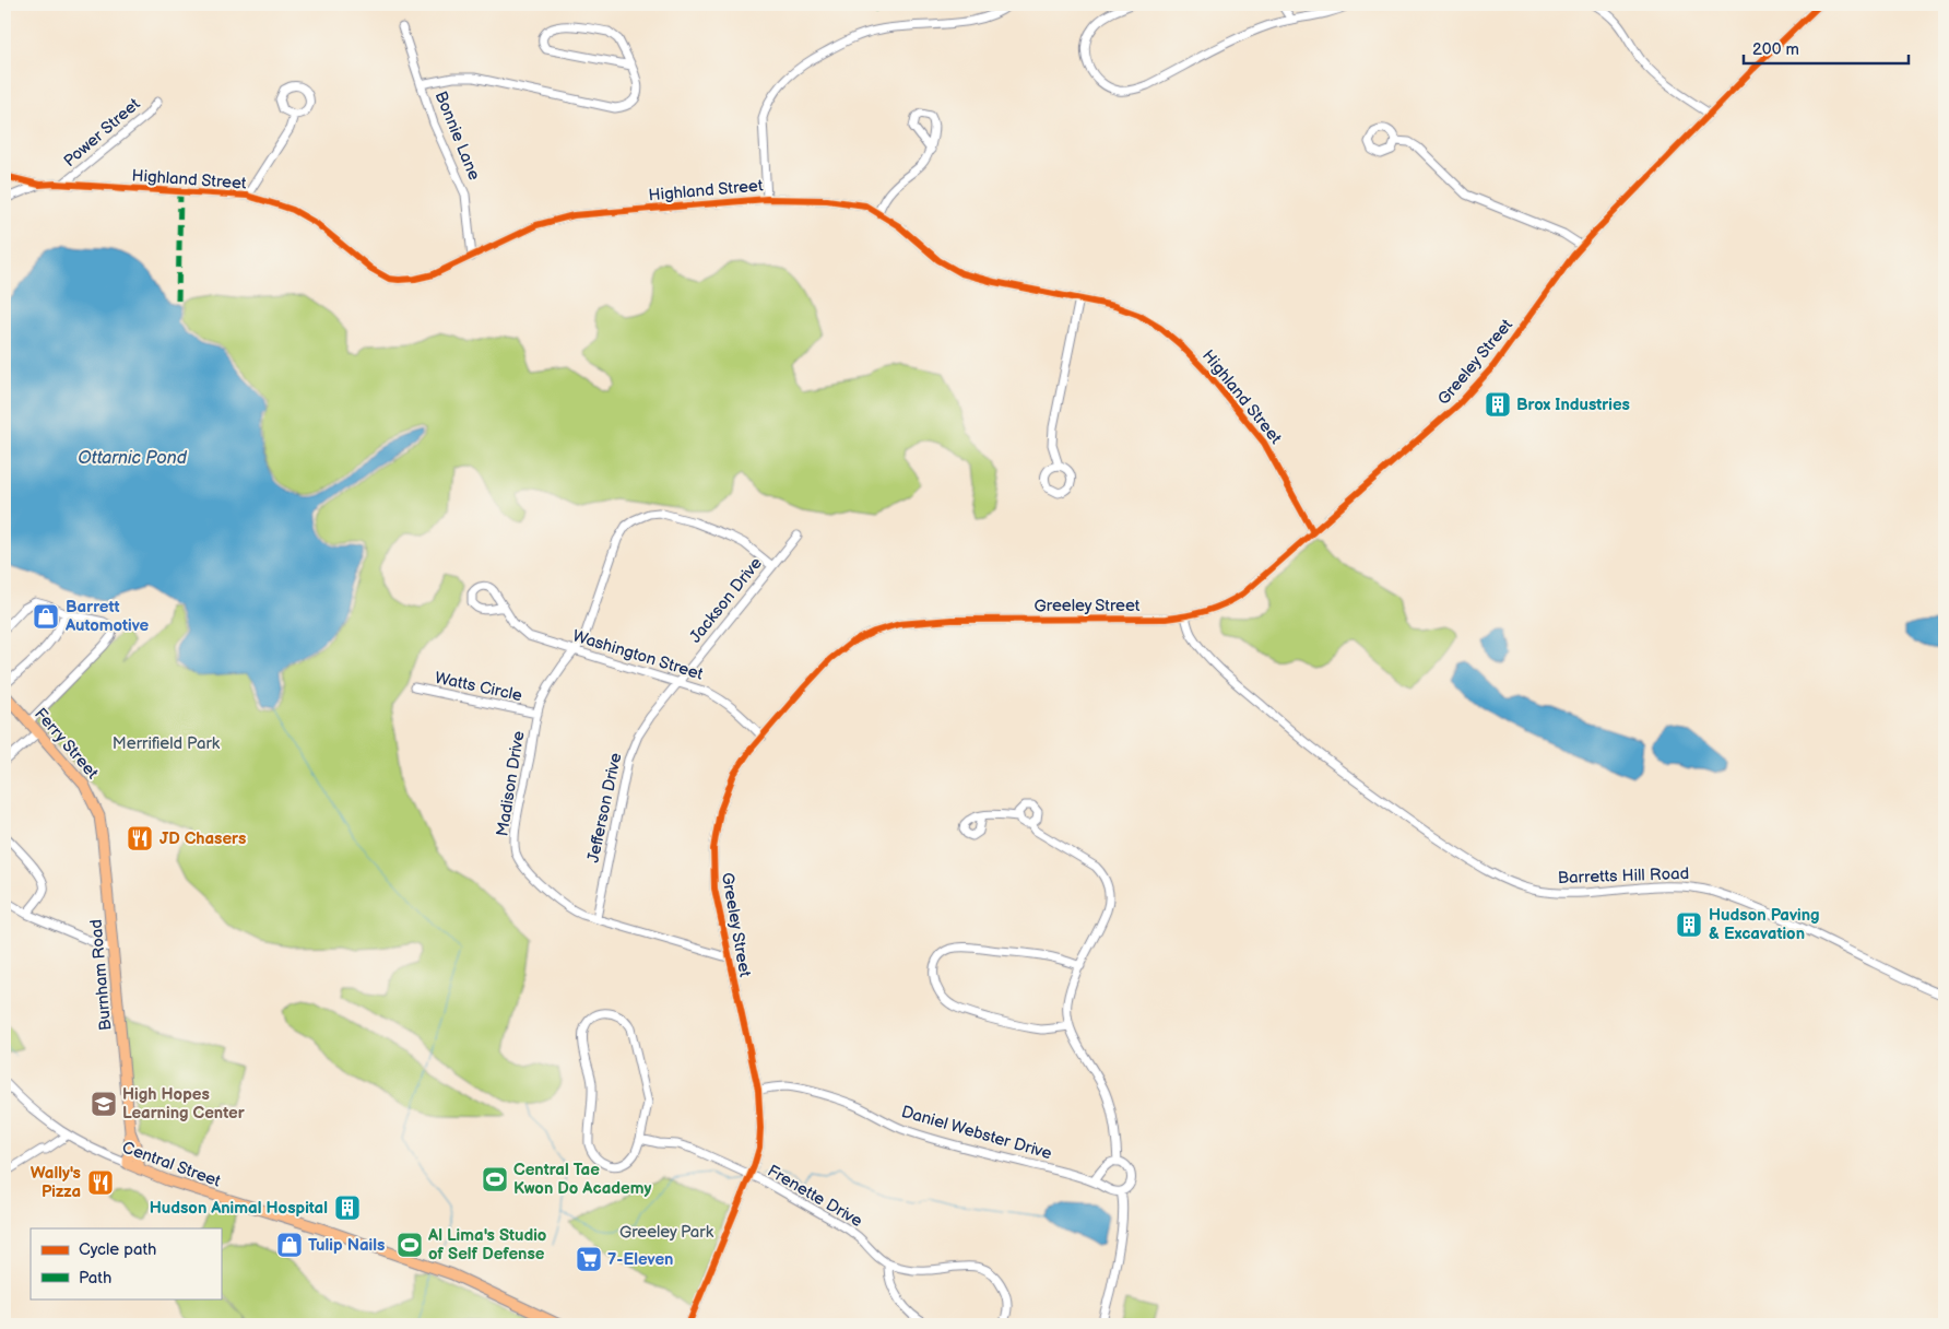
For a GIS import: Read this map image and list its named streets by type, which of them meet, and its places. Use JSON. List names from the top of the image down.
{
  "streets": {
    "main road": ["Ferry Street", "Burnham Road", "Central Street"],
    "street": [
      "Power Street",
      "Bonnie Lane",
      "Highland Street",
      "Greeley Street",
      "Jackson Drive",
      "Washington Street",
      "Watts Circle",
      "Madison Drive",
      "Jefferson Drive",
      "Barretts Hill Road",
      "Daniel Webster Drive",
      "Frenette Drive"
    ]
  },
  "crossings": [
    ["Power Street", "Highland Street"],
    ["Bonnie Lane", "Highland Street"],
    ["Highland Street", "Greeley Street"],
    ["Greeley Street", "Washington Street"],
    ["Greeley Street", "Madison Drive"],
    ["Greeley Street", "Barretts Hill Road"],
    ["Greeley Street", "Daniel Webster Drive"],
    ["Greeley Street", "Frenette Drive"],
    ["Jackson Drive", "Washington Street"],
    ["Jackson Drive", "Madison Drive"],
    ["Jackson Drive", "Jefferson Drive"],
    ["Washington Street", "Madison Drive"],
    ["Washington Street", "Jefferson Drive"],
    ["Watts Circle", "Madison Drive"],
    ["Ferry Street", "Burnham Road"],
    ["Madison Drive", "Jefferson Drive"],
    ["Burnham Road", "Central Street"]
  ],
  "water": ["Ottarnic Pond"],
  "parks": ["Merrifield Park", "Greeley Park"],
  "places": {
    "building": ["Brox Industries", "Hudson Paving & Excavation", "Hudson Animal Hospital"],
    "shop": ["Barrett Automotive", "Tulip Nails"],
    "restaurant": ["JD Chasers", "Wally's Pizza"],
    "school or university": ["High Hopes Learning Center"],
    "sports": ["Central Tae Kwon Do Academy", "Al Lima's Studio of Self Defense"],
    "supermarket": ["7-Eleven"]
  },
  "legend": ["Cycle path", "Path"],
  "scale_bar": "200 m"
}
